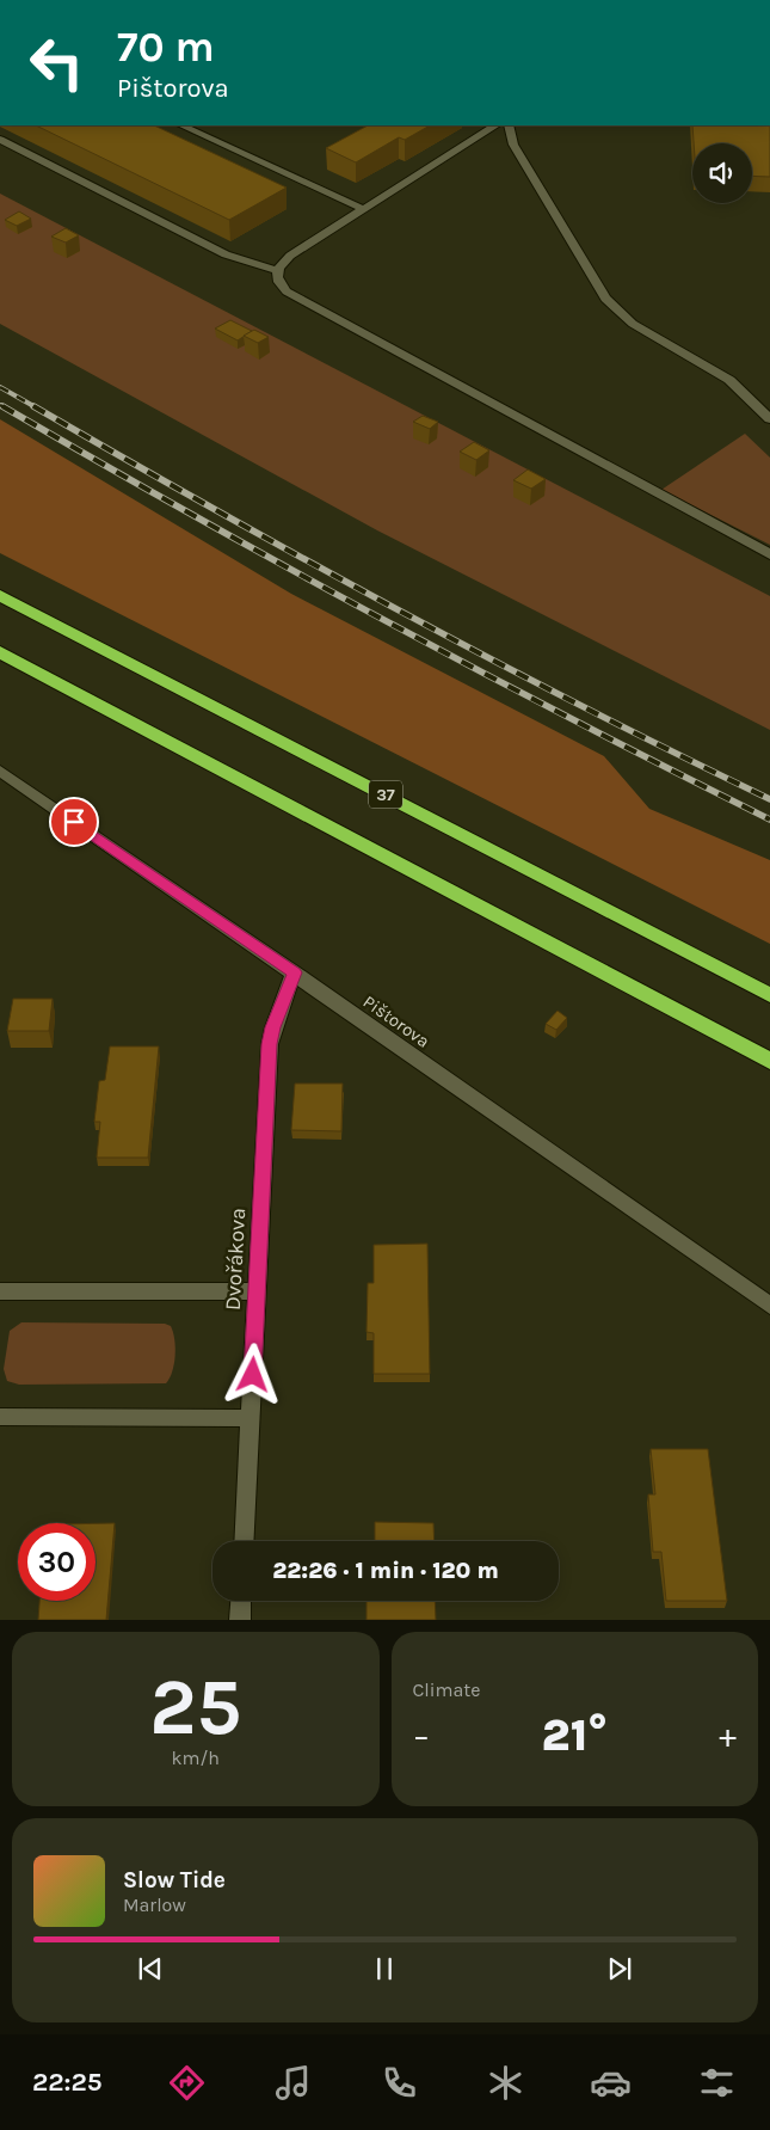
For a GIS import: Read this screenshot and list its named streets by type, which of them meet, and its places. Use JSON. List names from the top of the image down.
{
  "streets": {
    "highway": ["37"],
    "street": ["Pištorova", "Dvořákova"]
  },
  "crossings": [
    ["Pištorova", "Dvořákova"]
  ],
  "page": {
    "turn": ["70 m", "Pištorova"],
    "limit": "30",
    "trip": "22:26 · 1 min · 120 m",
    "tile": [
      ["25", "km/h"],
      "Climate"
    ],
    "heat": ["−", "21°", "+"],
    "song": ["Slow Tide", "Marlow"],
    "tabs": "22:25"
  }
}
